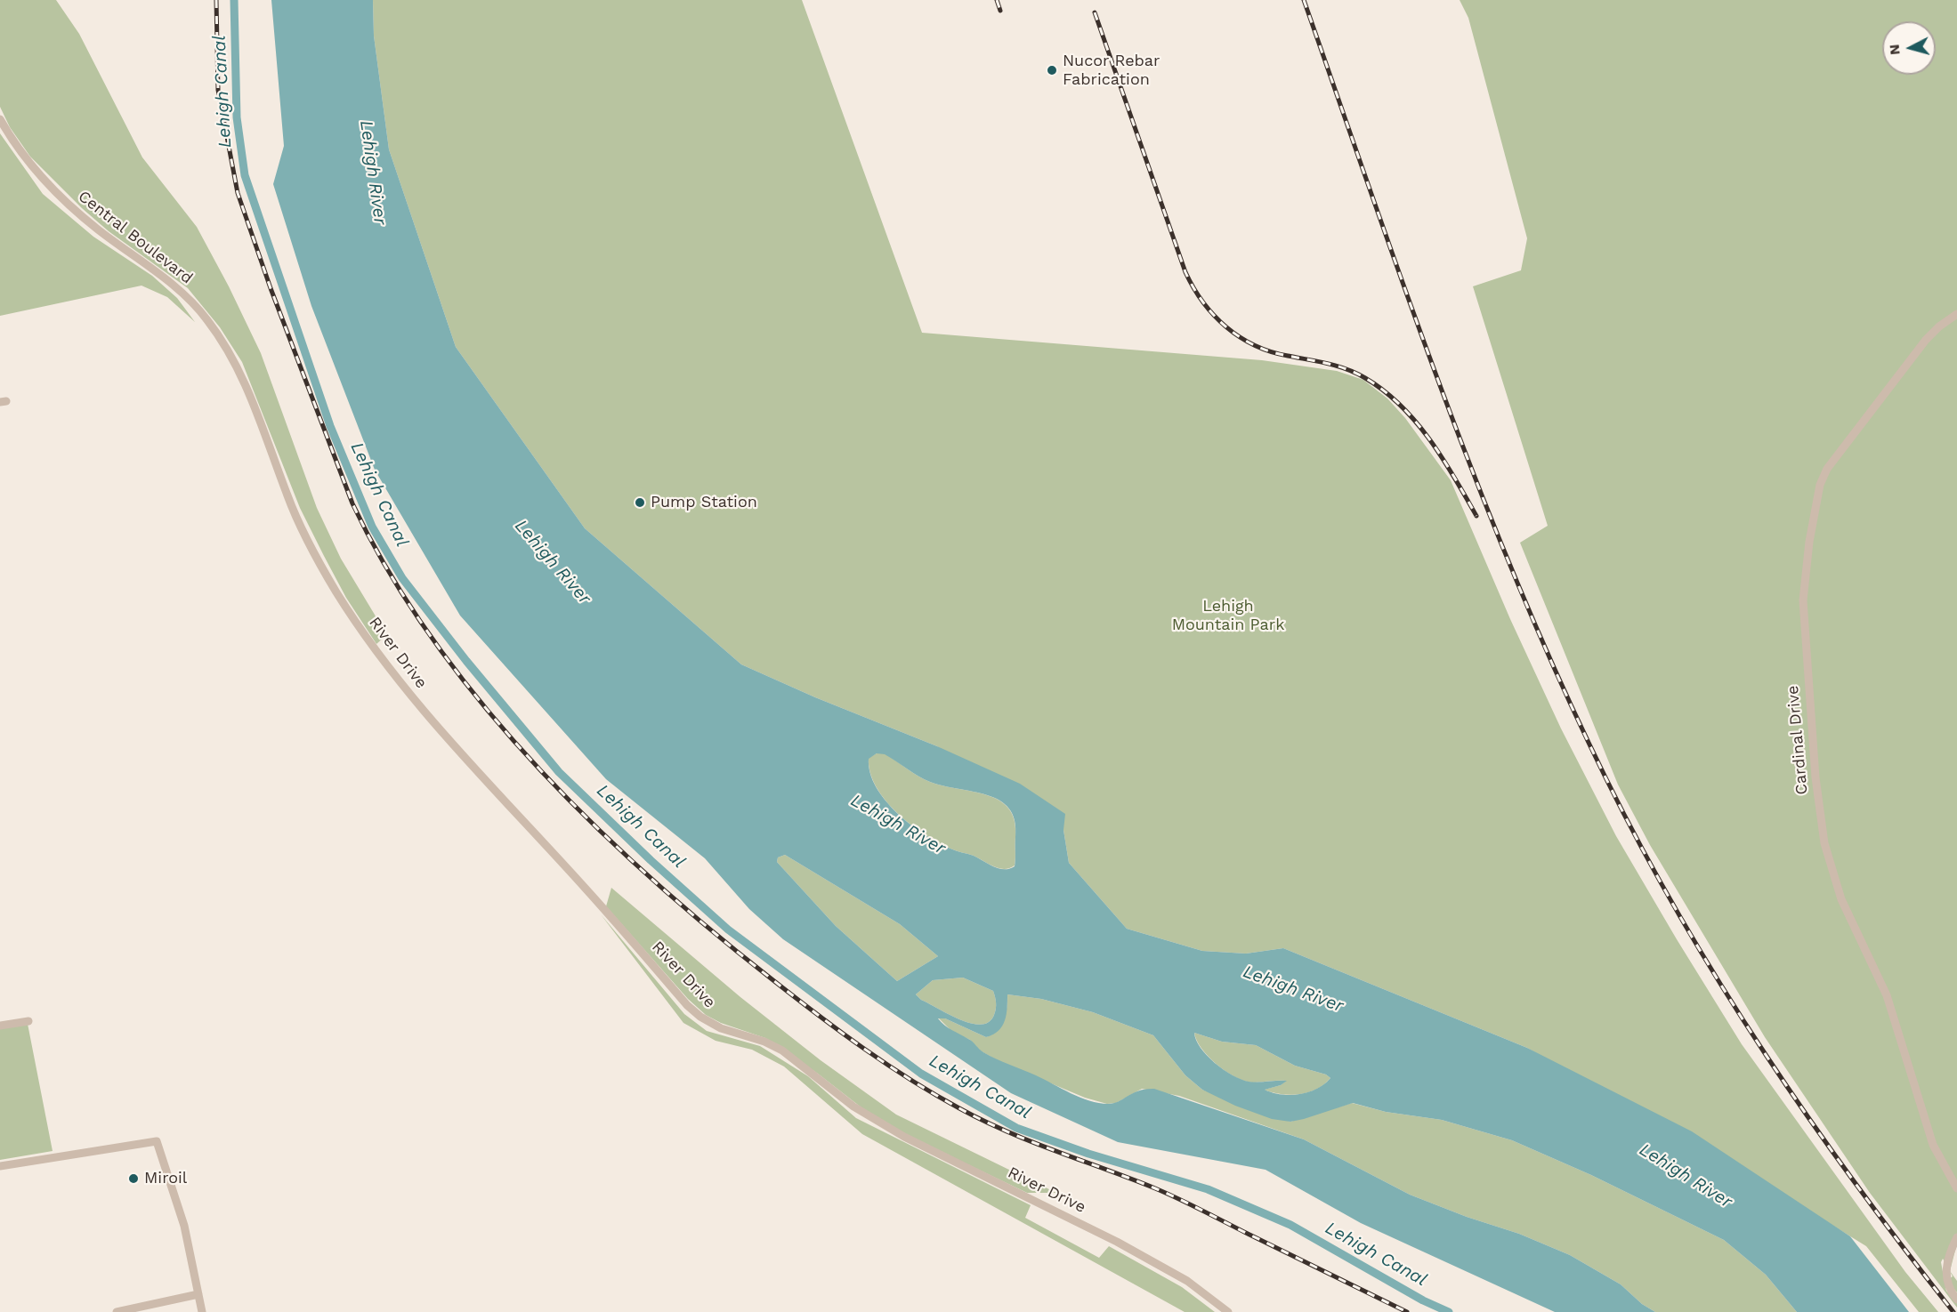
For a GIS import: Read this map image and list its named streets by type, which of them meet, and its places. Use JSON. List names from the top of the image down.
{
  "streets": {
    "street": ["Central Boulevard", "River Drive", "Cardinal Drive"]
  },
  "crossings": [
    ["Central Boulevard", "River Drive"]
  ],
  "water": ["Lehigh Canal", "Lehigh River"],
  "parks": ["Lehigh Mountain Park"],
  "places": ["Nucor Rebar Fabrication", "Pump Station", "Miroil"],
  "north": "left"
}
